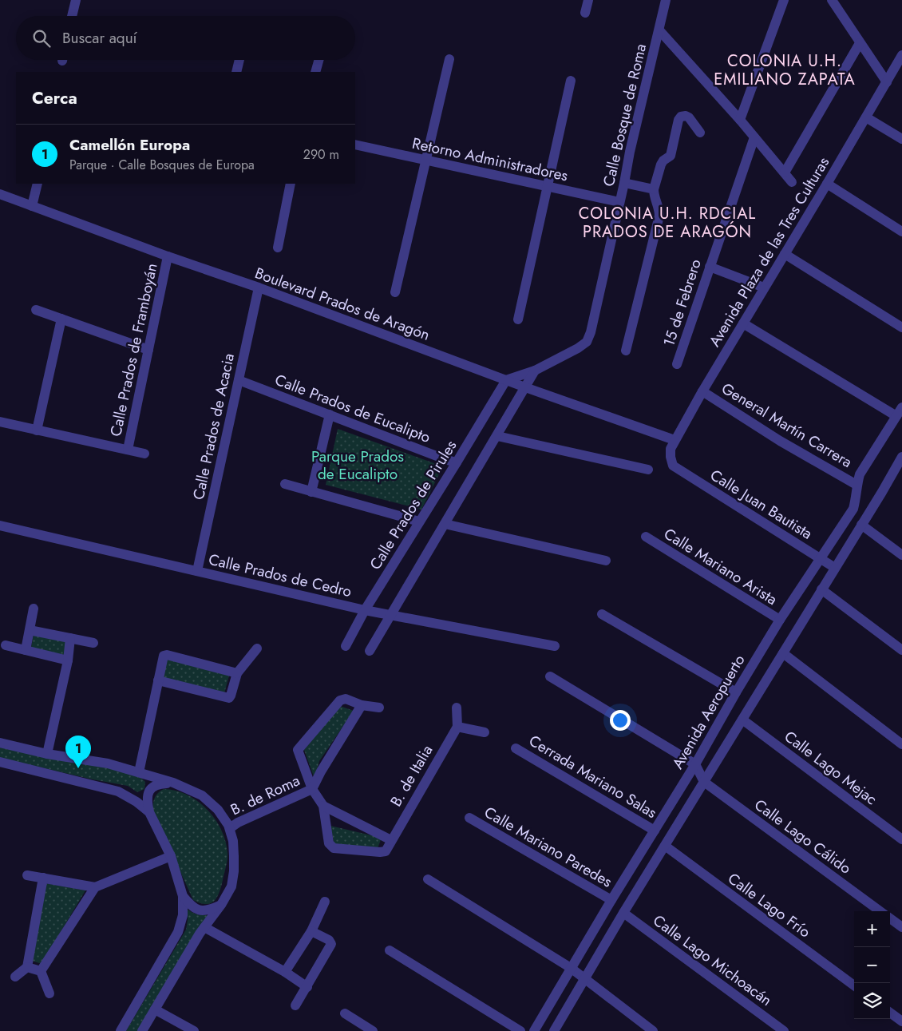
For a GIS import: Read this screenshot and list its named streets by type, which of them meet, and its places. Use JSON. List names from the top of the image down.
{
  "streets": {
    "street": [
      "Calle Bosque de Roma",
      "Retorno Administradores",
      "Avenida Plaza de las Tres Culturas",
      "15 de Febrero",
      "Boulevard Prados de Aragón",
      "Calle Prados de Framboyán",
      "Calle Prados de Eucalipto",
      "General Martín Carrera",
      "Calle Prados de Acacia",
      "Calle Juan Bautista",
      "Calle Prados de Pirules",
      "Calle Mariano Arista",
      "Calle Prados de Cedro",
      "Avenida Aeropuerto",
      "Calle Lago Mejac",
      "B. de Italia",
      "Cerrada Mariano Salas",
      "B. de Roma",
      "Calle Lago Cálido",
      "Calle Mariano Paredes",
      "Calle Lago Frío",
      "Calle Lago Michoacán"
    ]
  },
  "crossings": [
    ["Calle Bosque de Roma", "Retorno Administradores"],
    ["Calle Bosque de Roma", "Boulevard Prados de Aragón"],
    ["Calle Bosque de Roma", "Calle Prados de Pirules"],
    ["Avenida Plaza de las Tres Culturas", "Boulevard Prados de Aragón"],
    ["Avenida Plaza de las Tres Culturas", "General Martín Carrera"],
    ["Avenida Plaza de las Tres Culturas", "Calle Juan Bautista"],
    ["Boulevard Prados de Aragón", "Calle Prados de Framboyán"],
    ["Boulevard Prados de Aragón", "Calle Prados de Acacia"],
    ["Boulevard Prados de Aragón", "Calle Prados de Pirules"],
    ["Calle Prados de Eucalipto", "Calle Prados de Acacia"],
    ["Calle Prados de Eucalipto", "Calle Prados de Pirules"],
    ["General Martín Carrera", "Avenida Aeropuerto"],
    ["Calle Prados de Acacia", "Calle Prados de Cedro"],
    ["Calle Juan Bautista", "Avenida Aeropuerto"],
    ["Calle Prados de Pirules", "Calle Prados de Cedro"],
    ["Calle Mariano Arista", "Avenida Aeropuerto"],
    ["Avenida Aeropuerto", "Cerrada Mariano Salas"],
    ["Avenida Aeropuerto", "Calle Mariano Paredes"],
    ["B. de Italia", "B. de Roma"]
  ],
  "districts": ["COLONIA U.H. EMILIANO ZAPATA", "COLONIA U.H. RDCIAL PRADOS DE ARAGÓN"],
  "parks": ["Parque Prados de Eucalipto"],
  "page": {
    "search": "Buscar aquí",
    "heading": "Cerca",
    "list": [
      {
        "mark": "1",
        "name": "Camellón Europa",
        "note": "Parque · Calle Bosques de Europa",
        "value": "290 m"
      }
    ],
    "pins": "1",
    "map_buttons": ["+", "−"]
  }
}
